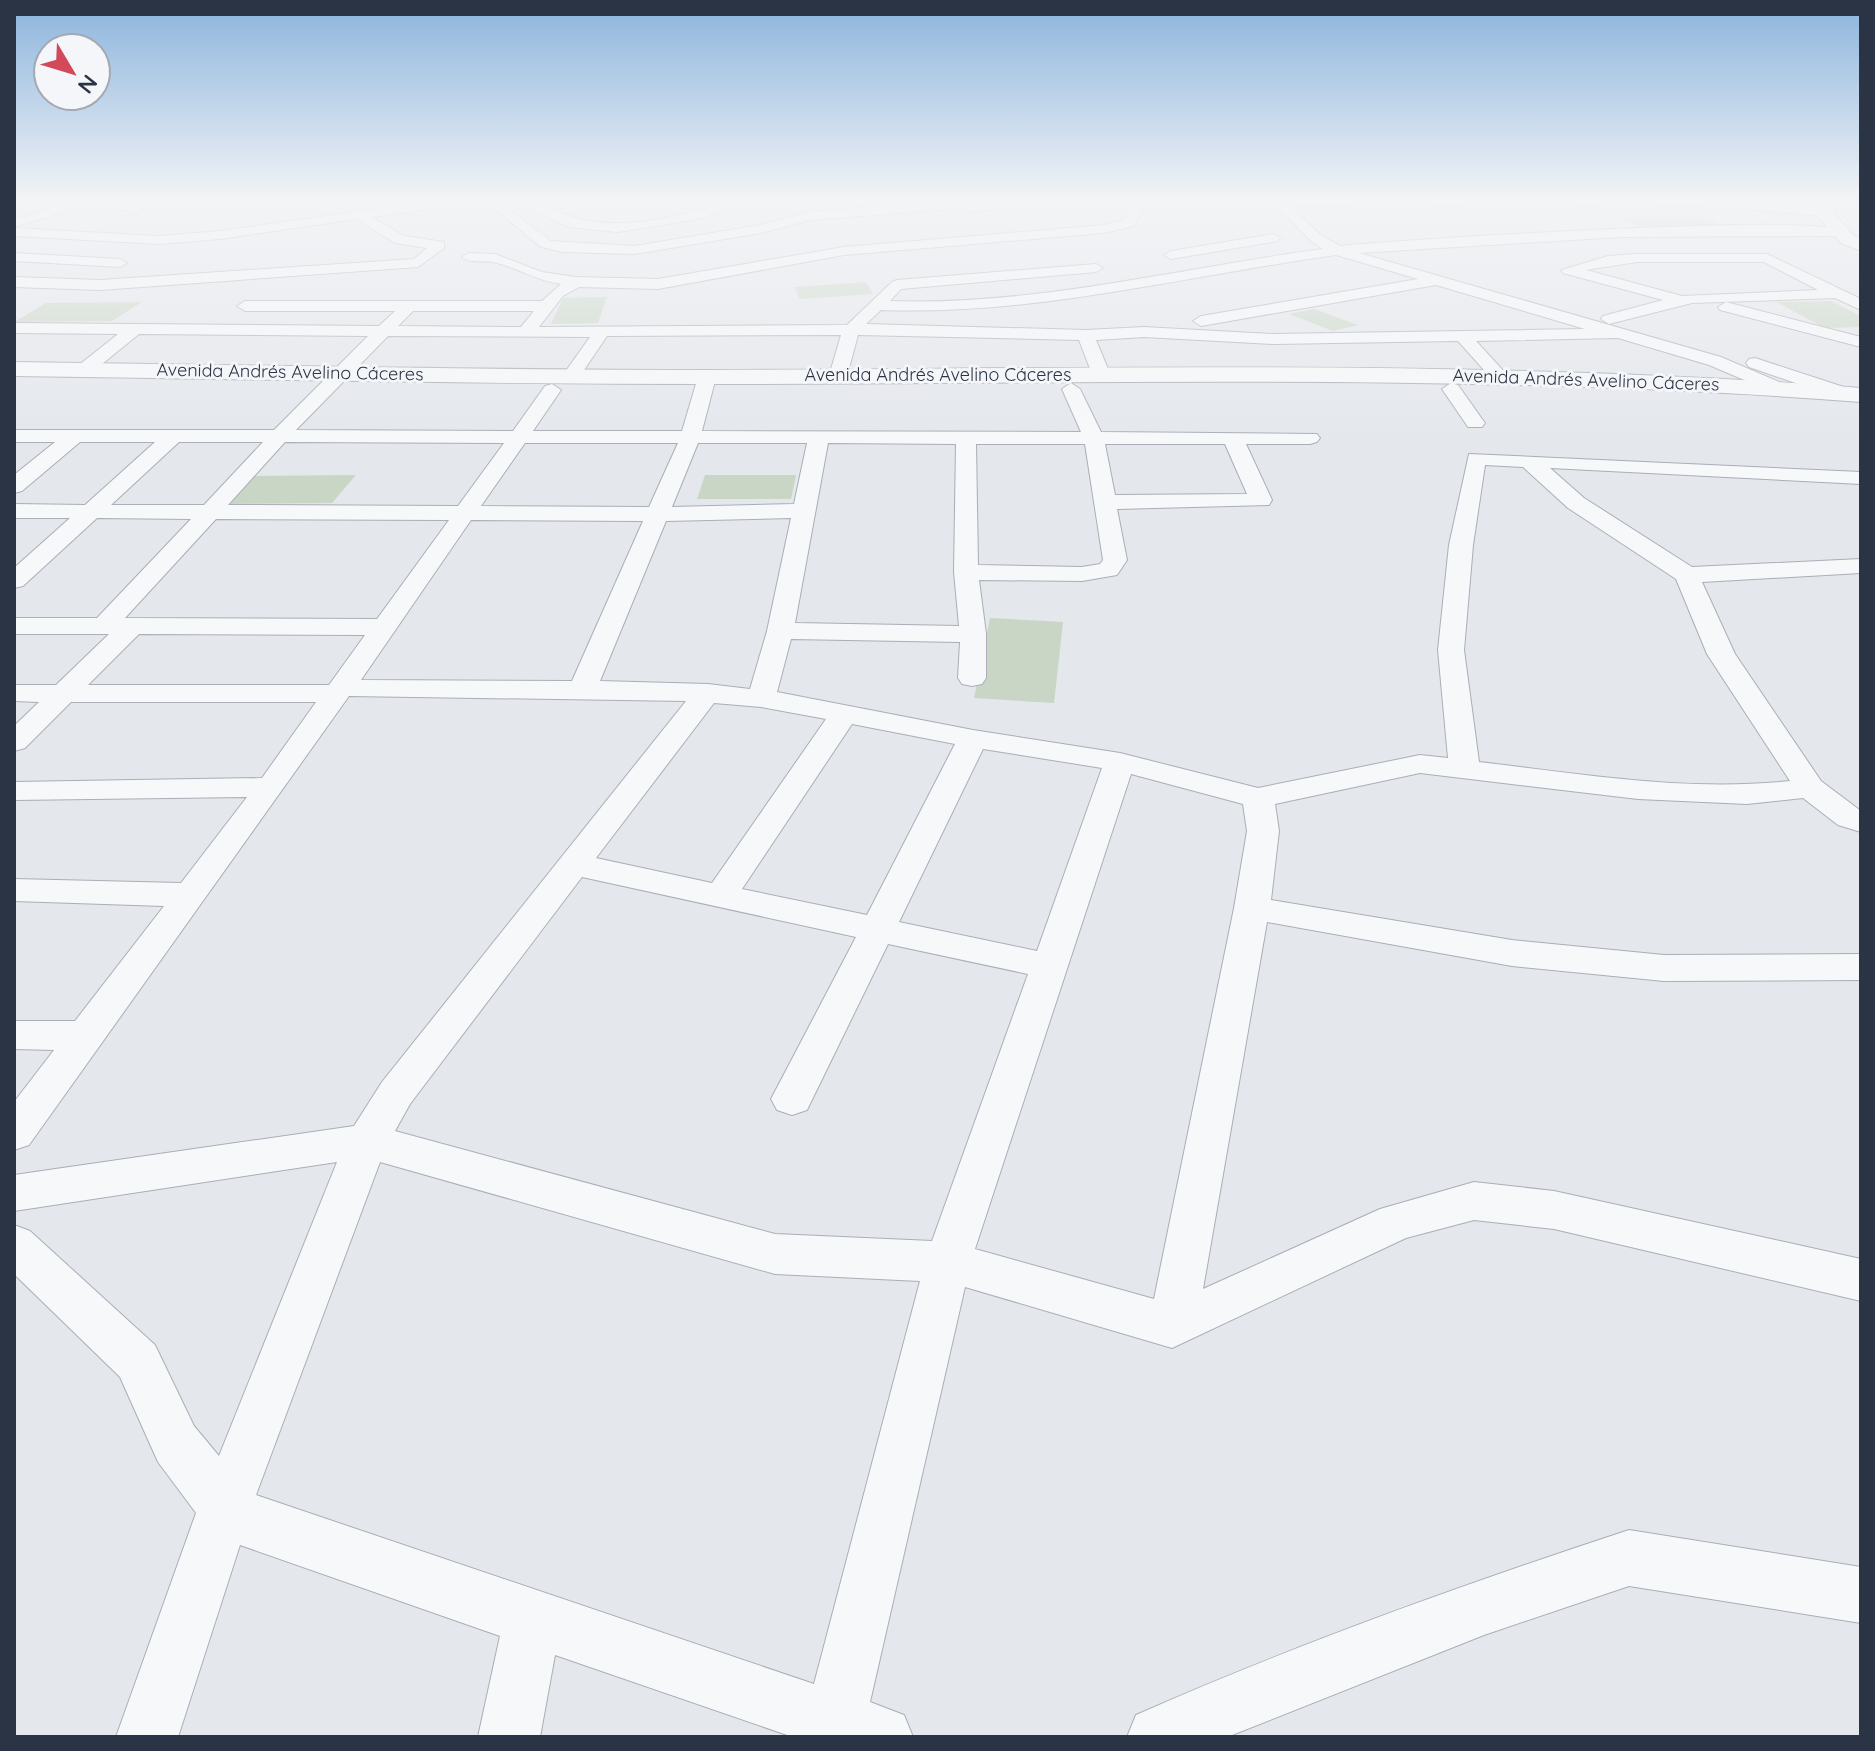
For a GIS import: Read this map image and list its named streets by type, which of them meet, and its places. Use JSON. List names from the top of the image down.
{
  "streets": {
    "street": ["Avenida Andrés Avelino Cáceres"]
  },
  "north": "bottom right"
}
